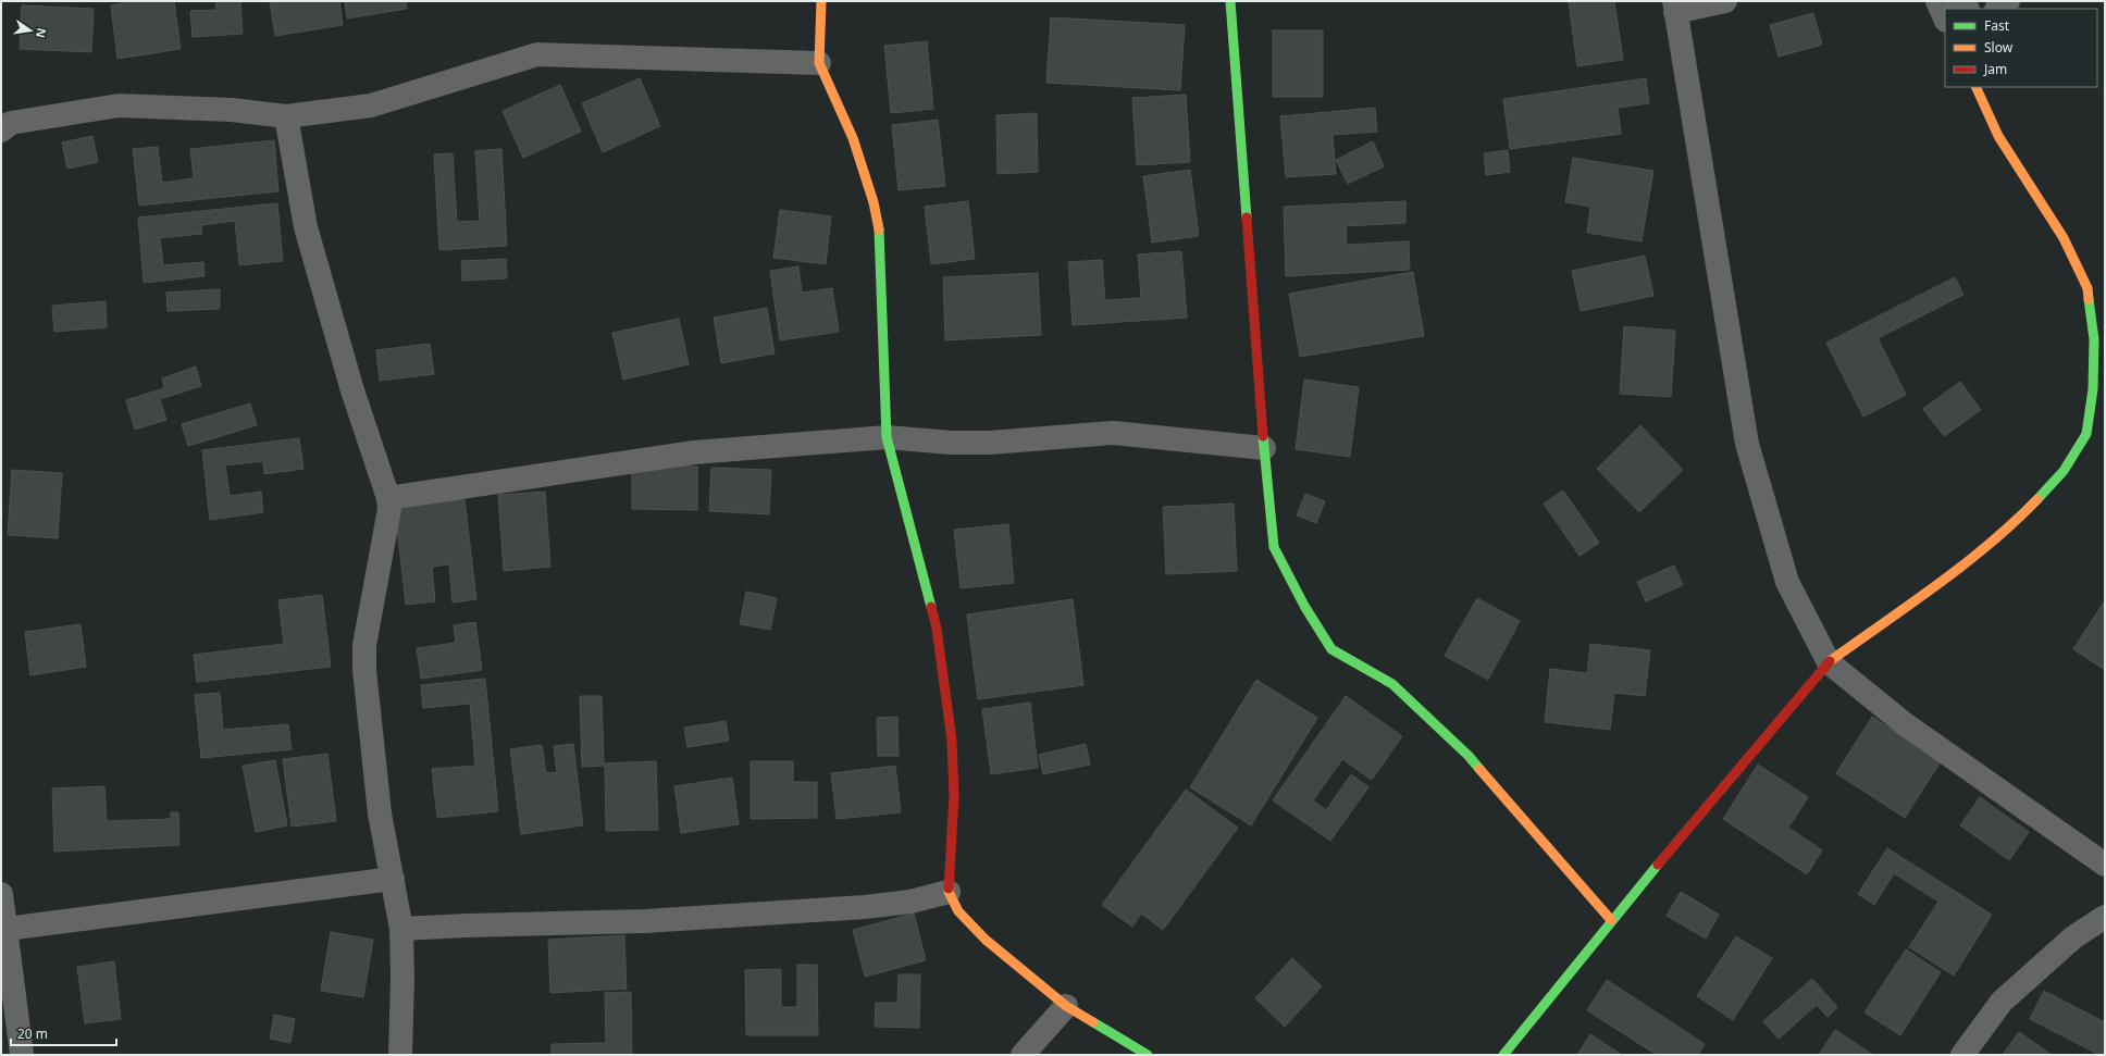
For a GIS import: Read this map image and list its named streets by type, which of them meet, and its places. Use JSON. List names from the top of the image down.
{
  "legend": ["Fast", "Slow", "Jam"],
  "scale_bar": "20 m",
  "north": "right"
}
